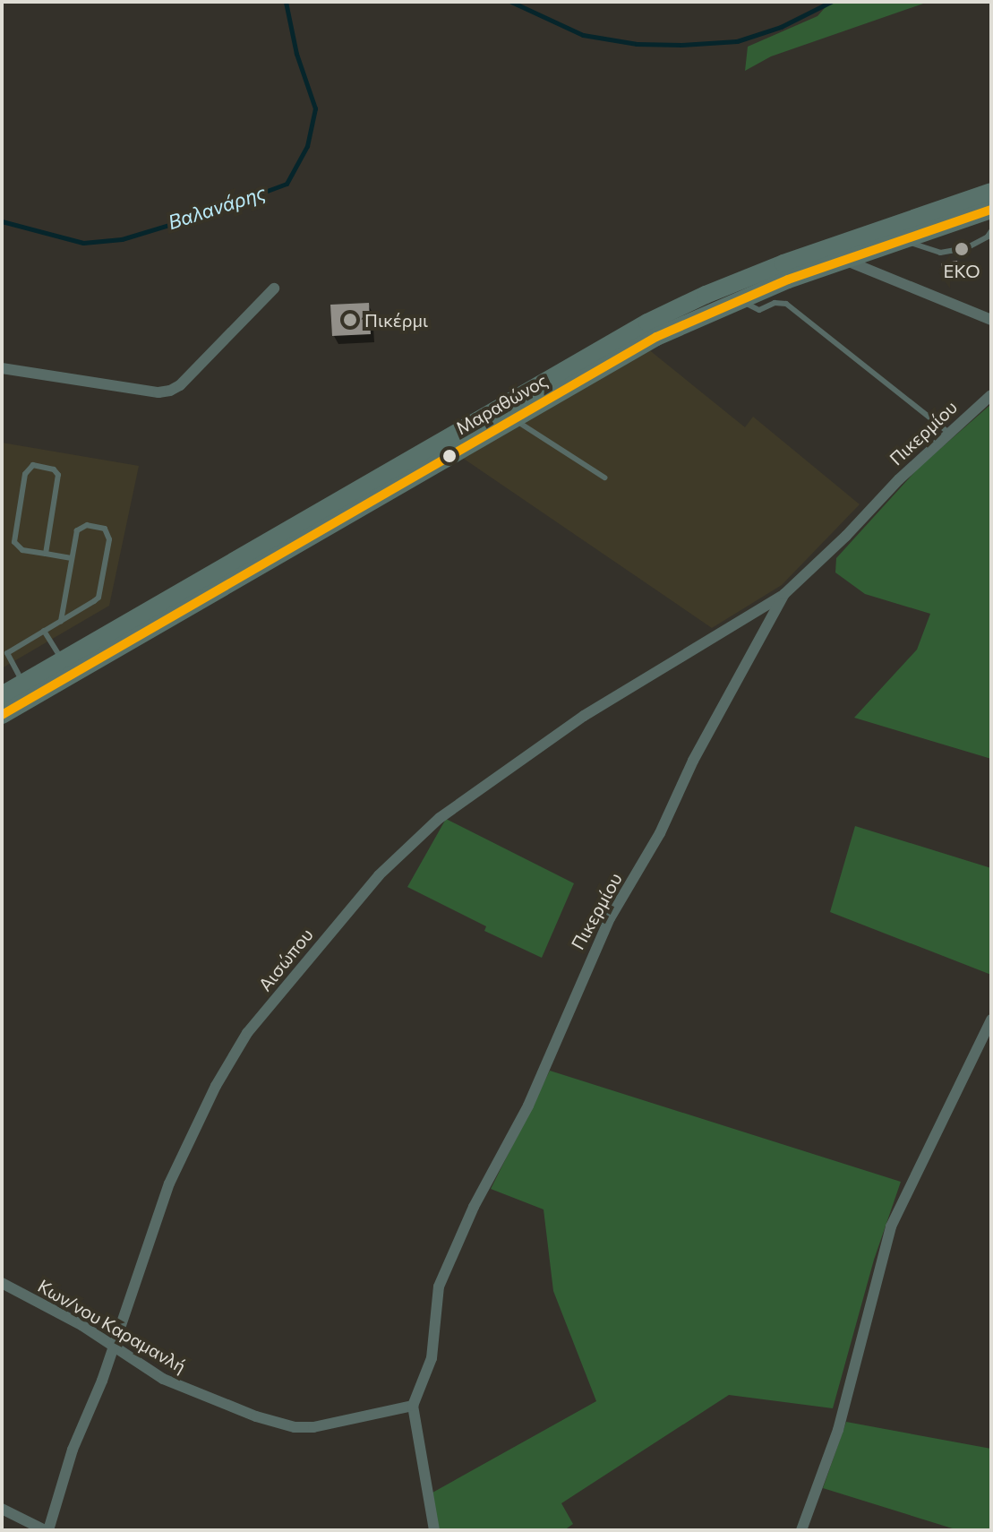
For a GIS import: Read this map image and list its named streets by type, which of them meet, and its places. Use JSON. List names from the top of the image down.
{
  "streets": {
    "main road": ["Μαραθώνος"],
    "street": ["Πικερμίου", "Αισώπου", "Κων/νου Καραμανλή"]
  },
  "crossings": [
    ["Πικερμίου", "Αισώπου"],
    ["Πικερμίου", "Κων/νου Καραμανλή"],
    ["Αισώπου", "Κων/νου Καραμανλή"]
  ],
  "water": ["Βαλανάρης"],
  "places": ["EKO", "Πικέρμι"]
}
